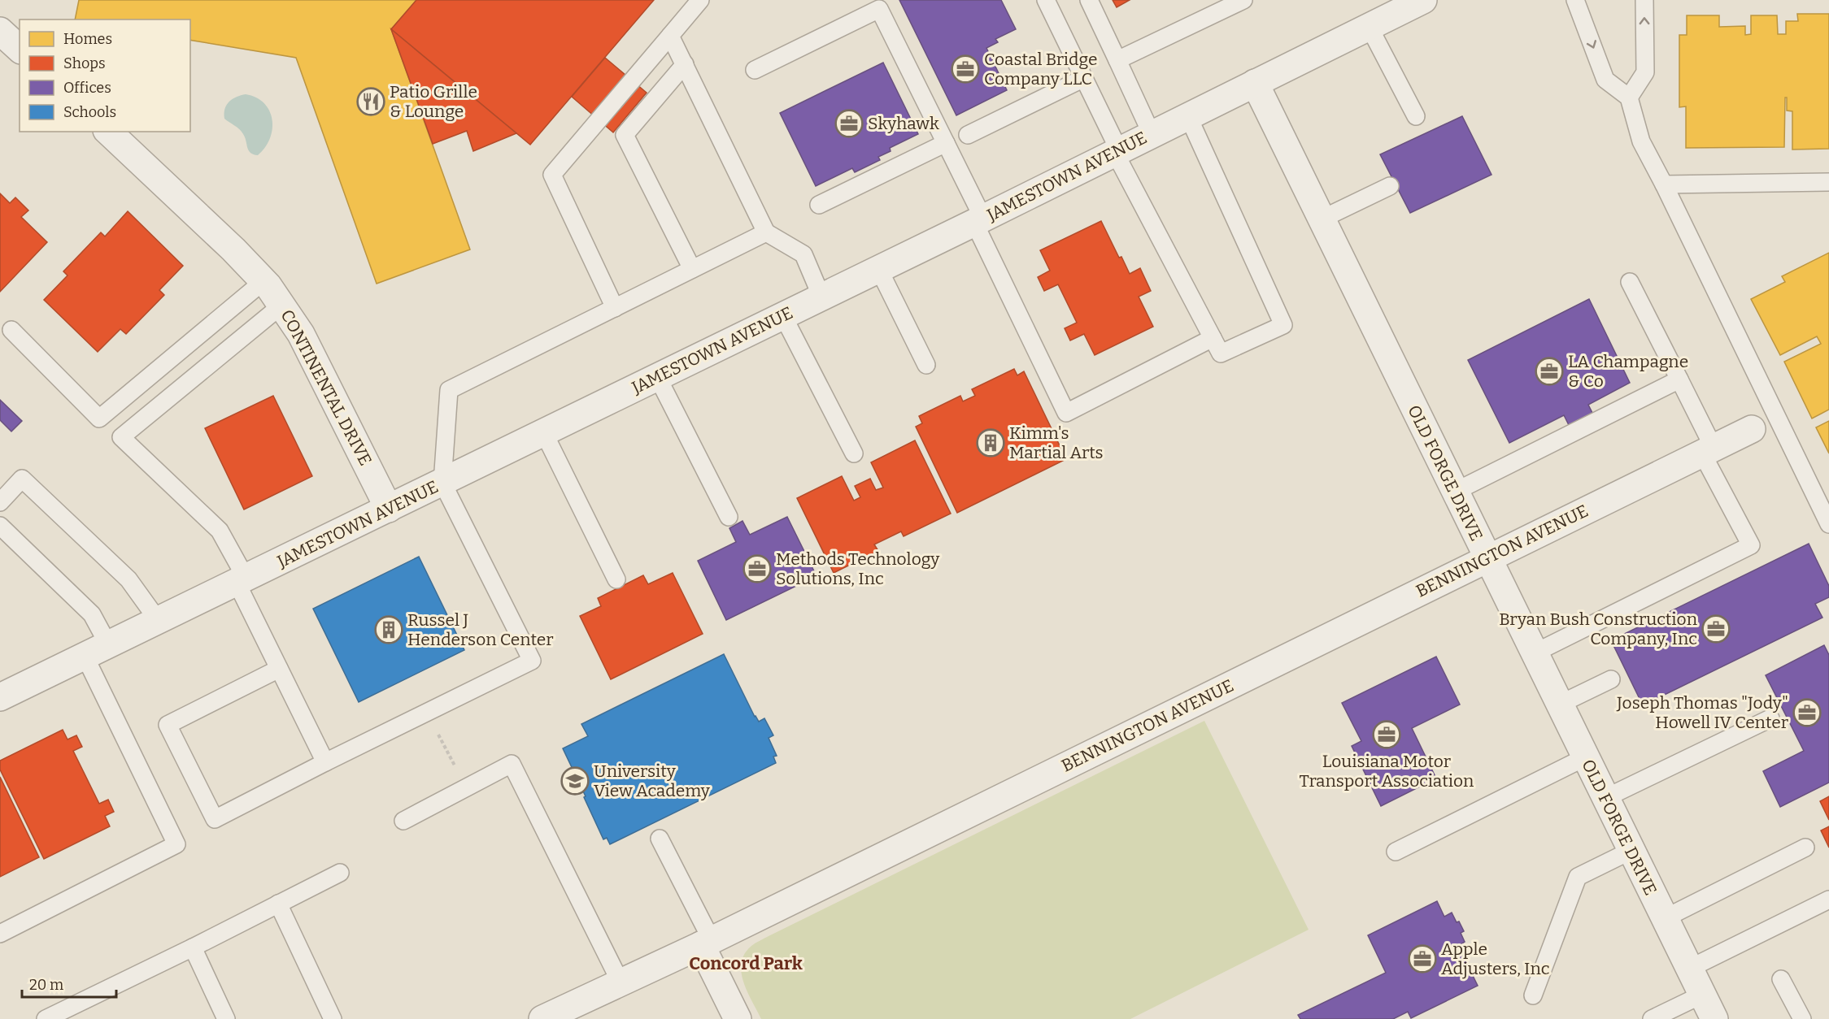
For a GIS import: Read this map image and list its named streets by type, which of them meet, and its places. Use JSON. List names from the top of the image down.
{
  "streets": {
    "street": [
      "JAMESTOWN AVENUE",
      "CONTINENTAL DRIVE",
      "OLD FORGE DRIVE",
      "BENNINGTON AVENUE"
    ]
  },
  "crossings": [
    ["JAMESTOWN AVENUE", "CONTINENTAL DRIVE"],
    ["JAMESTOWN AVENUE", "OLD FORGE DRIVE"],
    ["OLD FORGE DRIVE", "BENNINGTON AVENUE"]
  ],
  "districts": ["Concord Park"],
  "places": {
    "office": [
      "Coastal Bridge Company LLC",
      "Skyhawk",
      "LA Champagne & Co",
      "Methods Technology Solutions, Inc",
      "Bryan Bush Construction Company, Inc",
      "Joseph Thomas \"Jody\" Howell IV Center",
      "Louisiana Motor Transport Association",
      "Apple Adjusters, Inc"
    ],
    "restaurant": ["Patio Grille & Lounge"],
    "building": ["Kimm's Martial Arts", "Russel J Henderson Center"],
    "school or university": ["University View Academy"]
  },
  "legend": [
    "Homes",
    "Shops",
    "Offices",
    "Schools"
  ],
  "scale_bar": "20 m"
}
